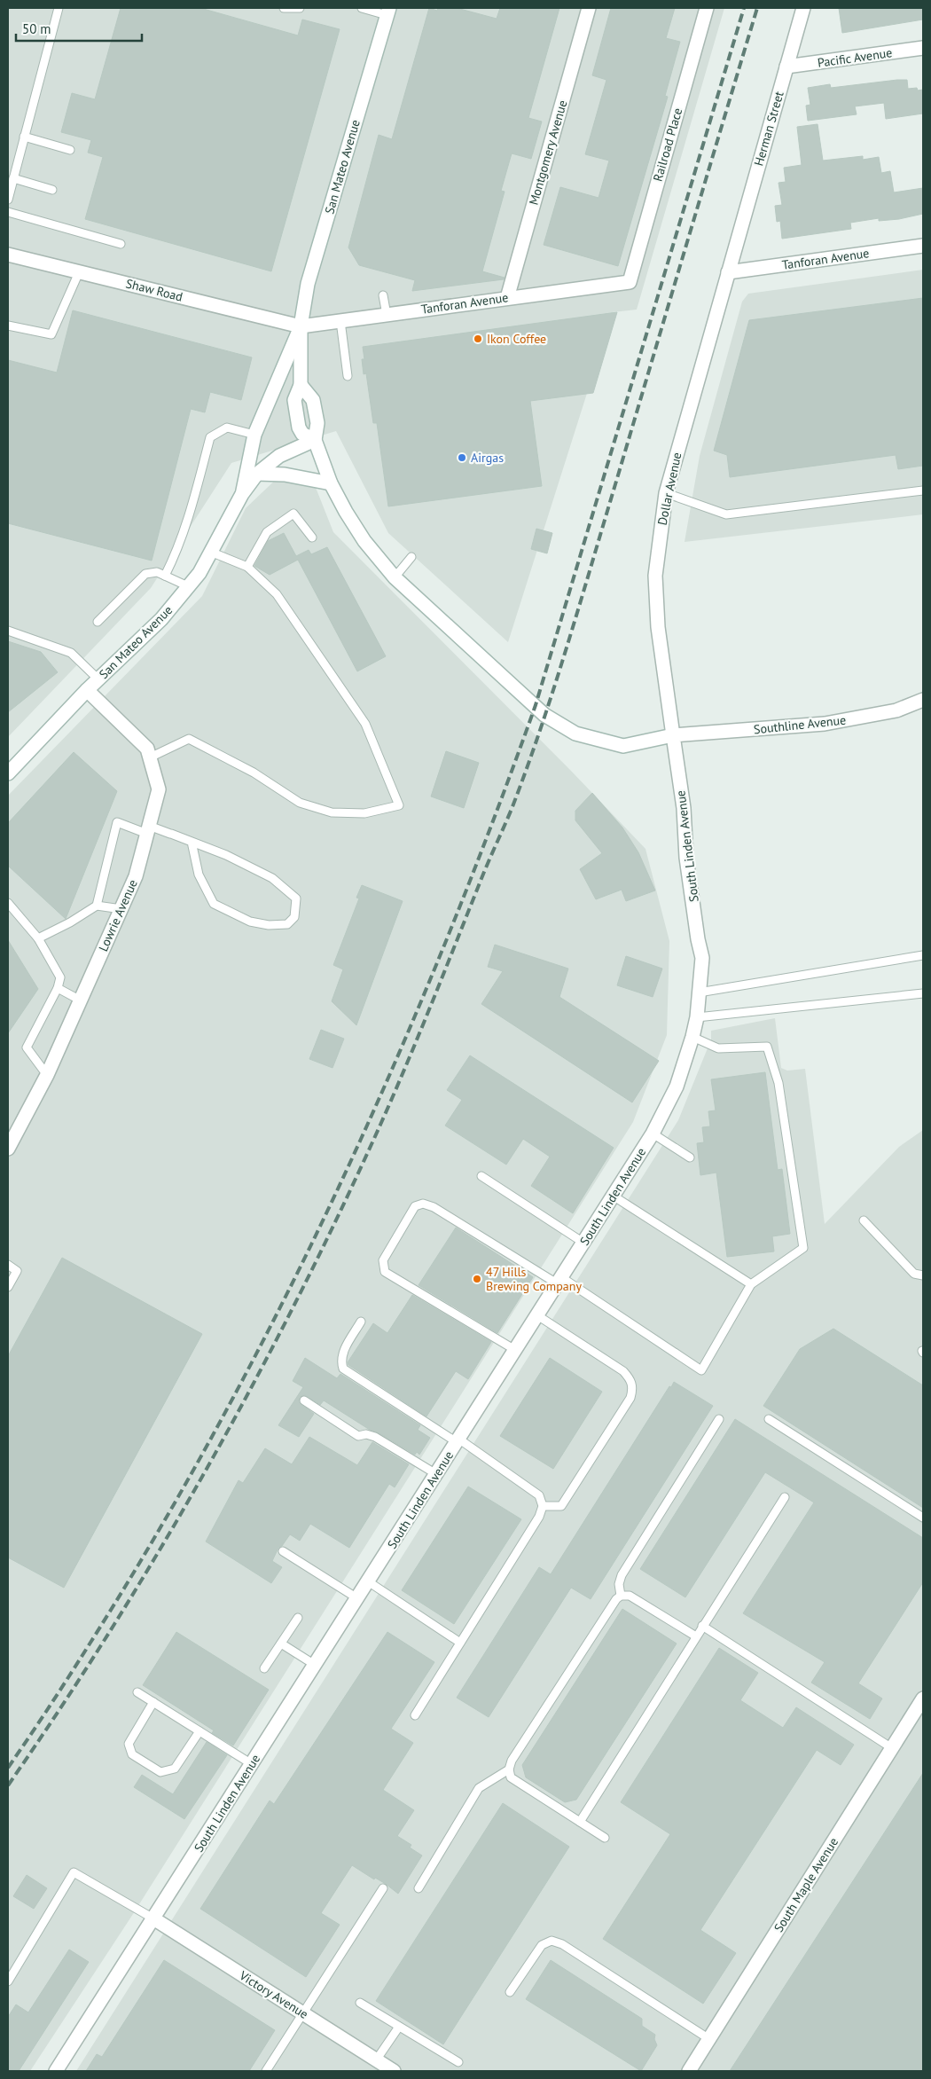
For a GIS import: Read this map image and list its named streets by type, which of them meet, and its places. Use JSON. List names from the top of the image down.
{
  "streets": {
    "street": [
      "Pacific Avenue",
      "Herman Street",
      "Railroad Place",
      "Montgomery Avenue",
      "San Mateo Avenue",
      "Tanforan Avenue",
      "Shaw Road",
      "Dollar Avenue",
      "Southline Avenue",
      "South Linden Avenue",
      "Lowrie Avenue",
      "South Maple Avenue",
      "Victory Avenue"
    ]
  },
  "crossings": [
    ["Pacific Avenue", "Herman Street"],
    ["Herman Street", "Dollar Avenue"],
    ["Railroad Place", "Tanforan Avenue"],
    ["Montgomery Avenue", "Tanforan Avenue"],
    ["San Mateo Avenue", "Tanforan Avenue"],
    ["San Mateo Avenue", "Shaw Road"],
    ["San Mateo Avenue", "Lowrie Avenue"],
    ["Tanforan Avenue", "Shaw Road"],
    ["Tanforan Avenue", "Dollar Avenue"],
    ["Dollar Avenue", "Southline Avenue"],
    ["Dollar Avenue", "South Linden Avenue"],
    ["Southline Avenue", "South Linden Avenue"],
    ["South Linden Avenue", "Victory Avenue"]
  ],
  "places": ["Ikon Coffee", "Airgas", "47 Hills Brewing Company"],
  "scale_bar": "50 m"
}
